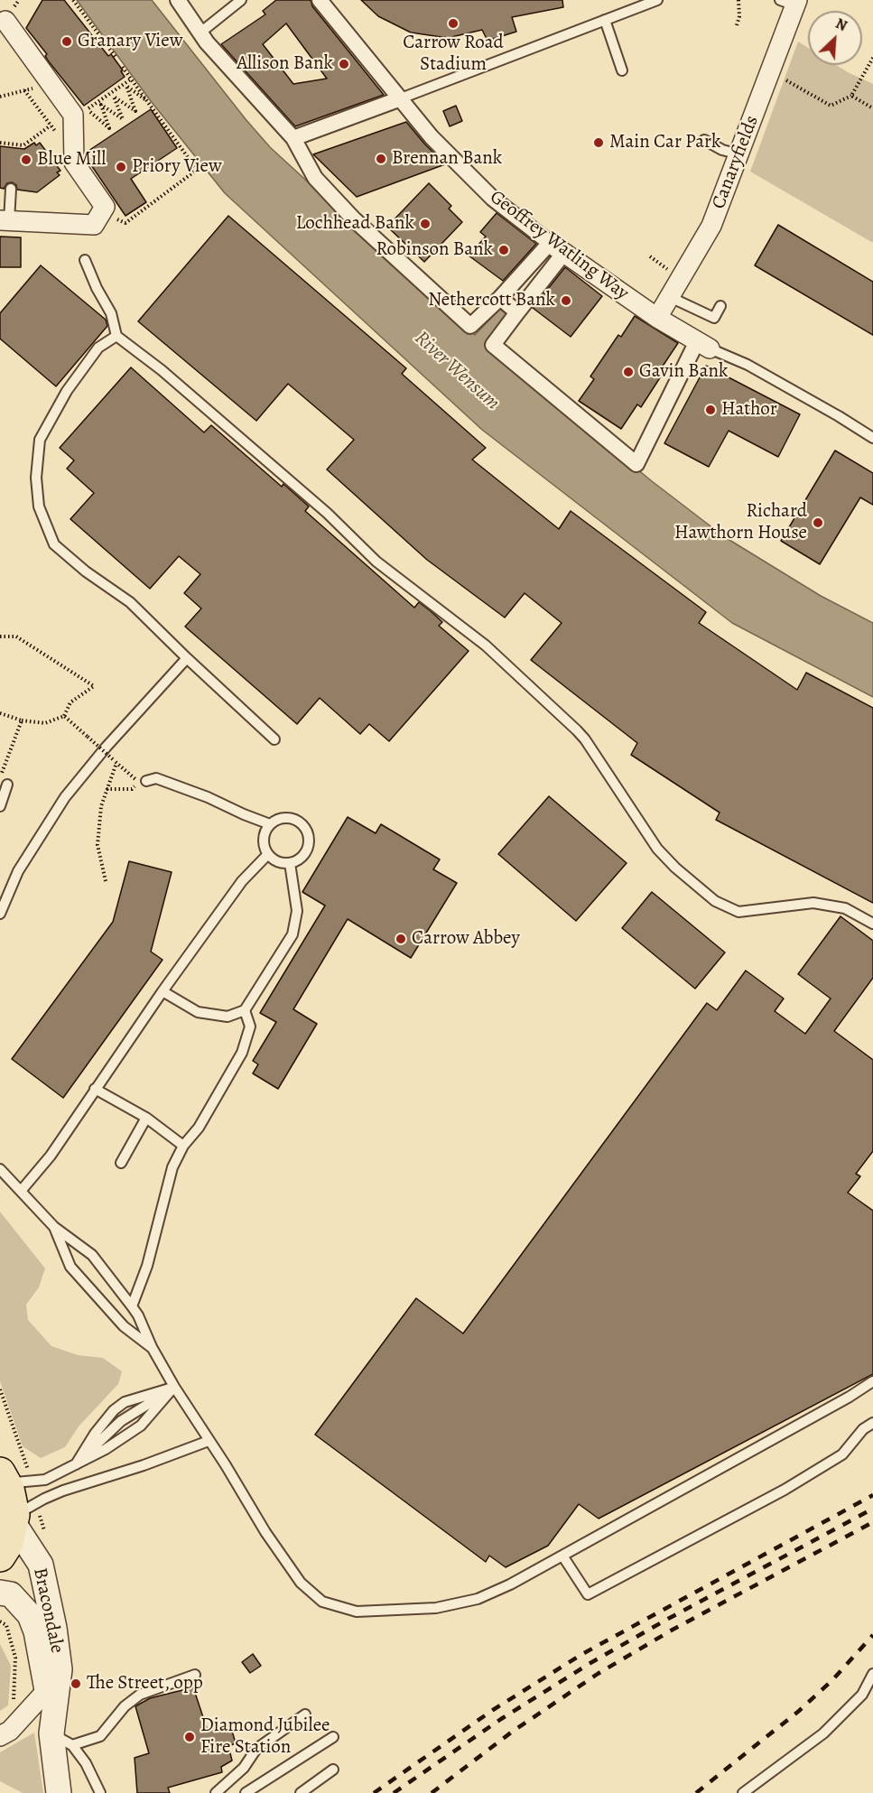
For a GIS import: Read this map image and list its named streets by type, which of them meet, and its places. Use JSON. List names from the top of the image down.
{
  "streets": {
    "street": ["Canaryfields", "Geoffrey Watling Way", "Bracondale"]
  },
  "crossings": [
    ["Canaryfields", "Geoffrey Watling Way"]
  ],
  "water": ["River Wensum"],
  "places": [
    "Carrow Road Stadium",
    "Granary View",
    "Allison Bank",
    "Main Car Park",
    "Brennan Bank",
    "Blue Mill",
    "Priory View",
    "Lochhead Bank",
    "Robinson Bank",
    "Nethercott Bank",
    "Gavin Bank",
    "Hathor",
    "Richard Hawthorn House",
    "Carrow Abbey",
    "The Street, opp",
    "Diamond Jubilee Fire Station"
  ],
  "north": "top right"
}
